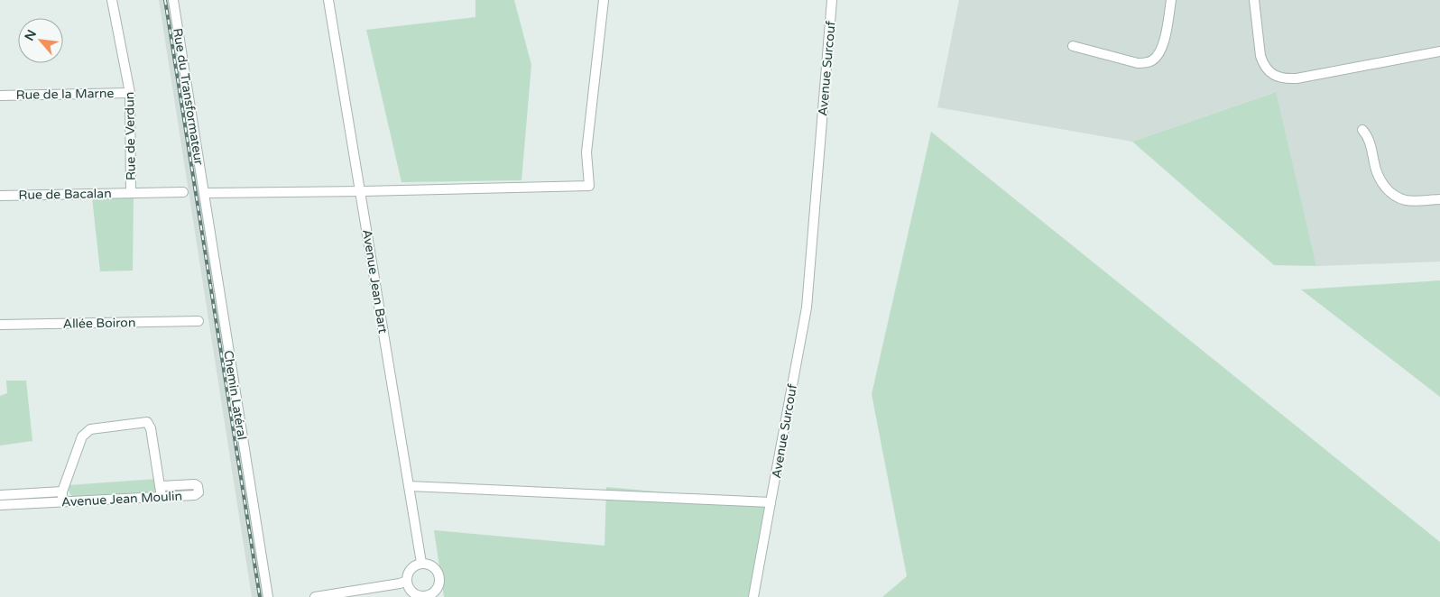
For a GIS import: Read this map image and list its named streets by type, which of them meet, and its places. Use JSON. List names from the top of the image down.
{
  "streets": {
    "street": [
      "Avenue Surcouf",
      "Rue de la Marne",
      "Rue du Transformateur",
      "Rue de Verdun",
      "Rue de Bacalan",
      "Avenue Jean Bart",
      "Allée Boiron",
      "Chemin Latéral",
      "Avenue Jean Moulin"
    ]
  },
  "crossings": [
    ["Rue de la Marne", "Rue de Verdun"],
    ["Rue du Transformateur", "Chemin Latéral"],
    ["Rue de Verdun", "Rue de Bacalan"]
  ],
  "north": "top left"
}
